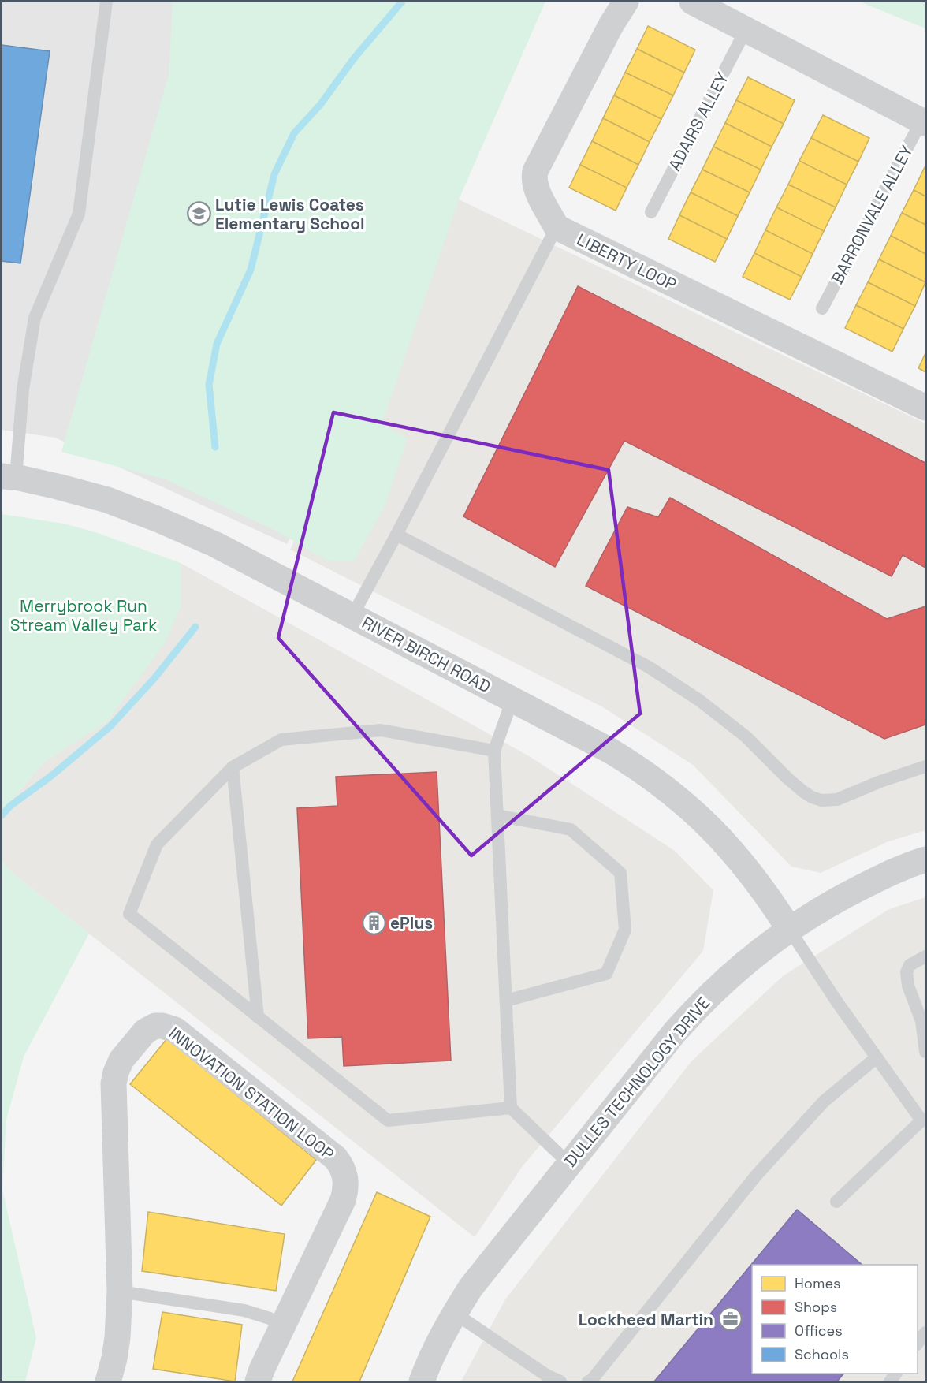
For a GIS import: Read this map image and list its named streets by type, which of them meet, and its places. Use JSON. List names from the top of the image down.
{
  "streets": {
    "street": [
      "LIBERTY LOOP",
      "RIVER BIRCH ROAD",
      "DULLES TECHNOLOGY DRIVE",
      "INNOVATION STATION LOOP"
    ],
    "lane": ["ADAIRS ALLEY", "BARRONVALE ALLEY"]
  },
  "crossings": [
    ["RIVER BIRCH ROAD", "DULLES TECHNOLOGY DRIVE"]
  ],
  "parks": ["Merrybrook Run Stream Valley Park"],
  "places": {
    "school or university": ["Lutie Lewis Coates Elementary School"],
    "building": ["ePlus"],
    "office": ["Lockheed Martin"]
  },
  "legend": [
    "Homes",
    "Shops",
    "Offices",
    "Schools"
  ]
}
